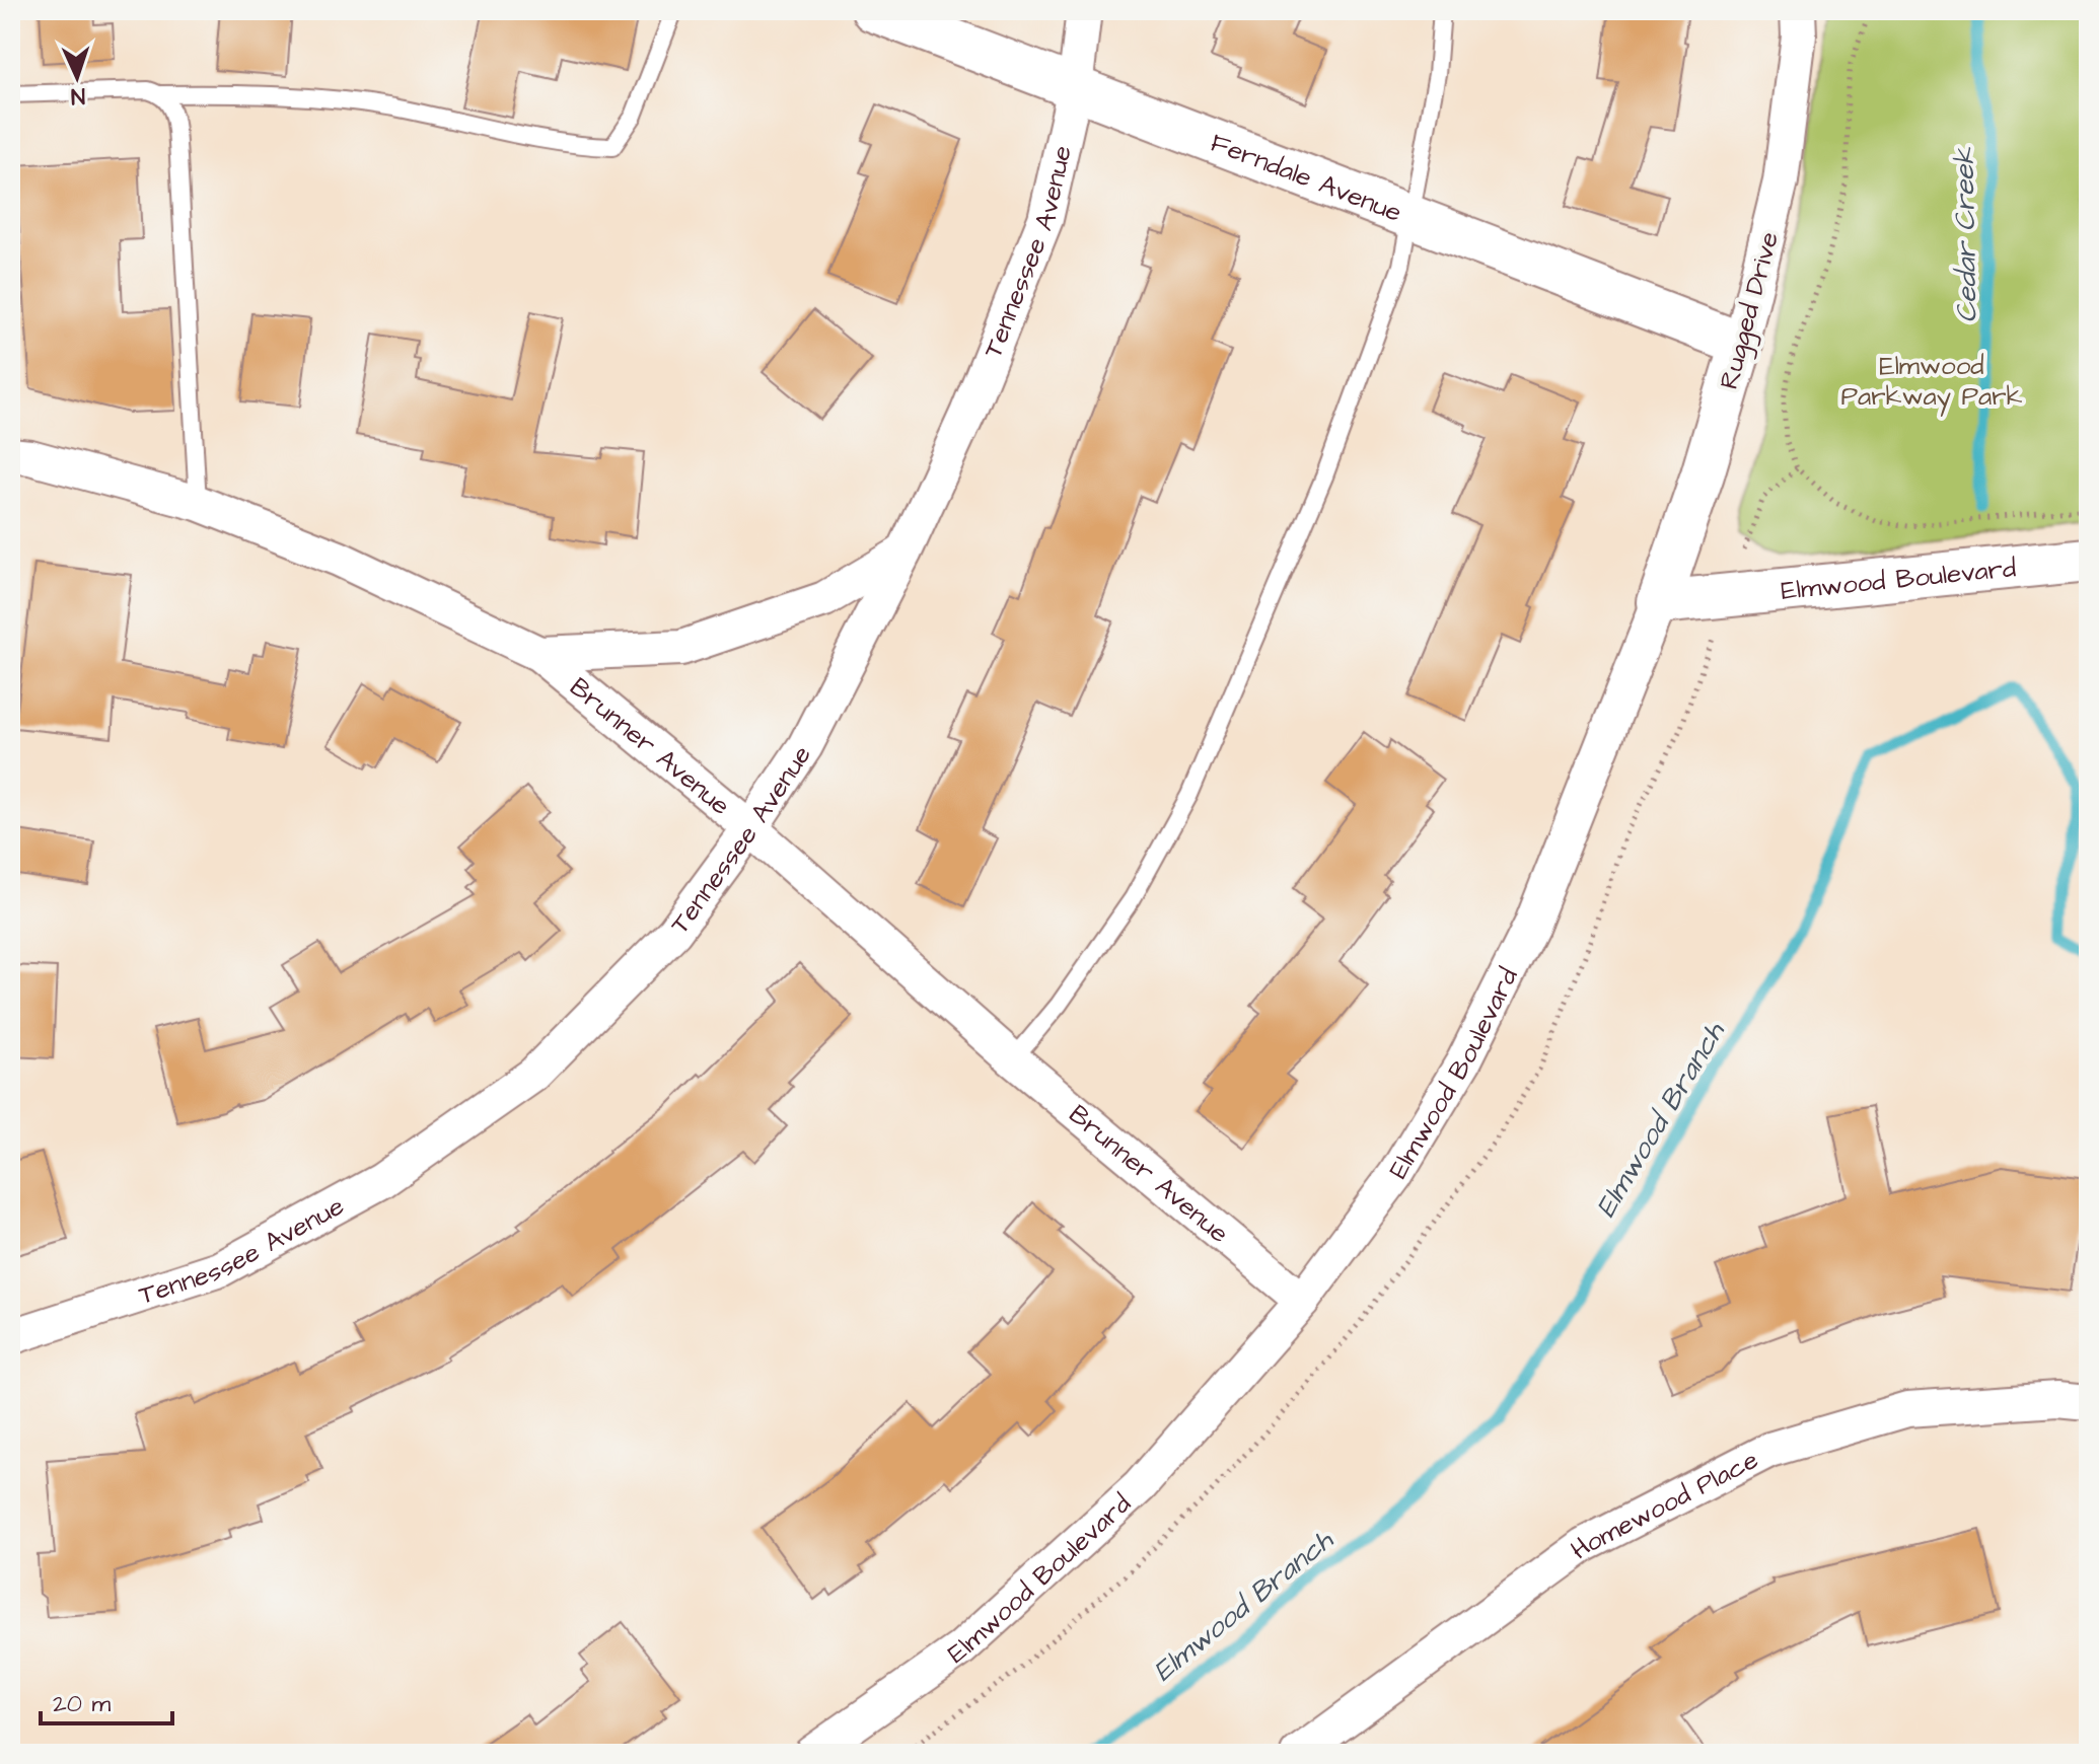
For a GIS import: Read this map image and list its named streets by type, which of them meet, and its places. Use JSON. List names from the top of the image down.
{
  "streets": {
    "street": [
      "Ferndale Avenue",
      "Tennessee Avenue",
      "Rugged Drive",
      "Elmwood Boulevard",
      "Brunner Avenue",
      "Homewood Place"
    ]
  },
  "crossings": [
    ["Ferndale Avenue", "Tennessee Avenue"],
    ["Ferndale Avenue", "Rugged Drive"],
    ["Tennessee Avenue", "Brunner Avenue"],
    ["Rugged Drive", "Elmwood Boulevard"],
    ["Elmwood Boulevard", "Brunner Avenue"]
  ],
  "water": ["Cedar Creek", "Elmwood Branch"],
  "parks": ["Elmwood Parkway Park"],
  "scale_bar": "20 m",
  "north": "bottom"
}
